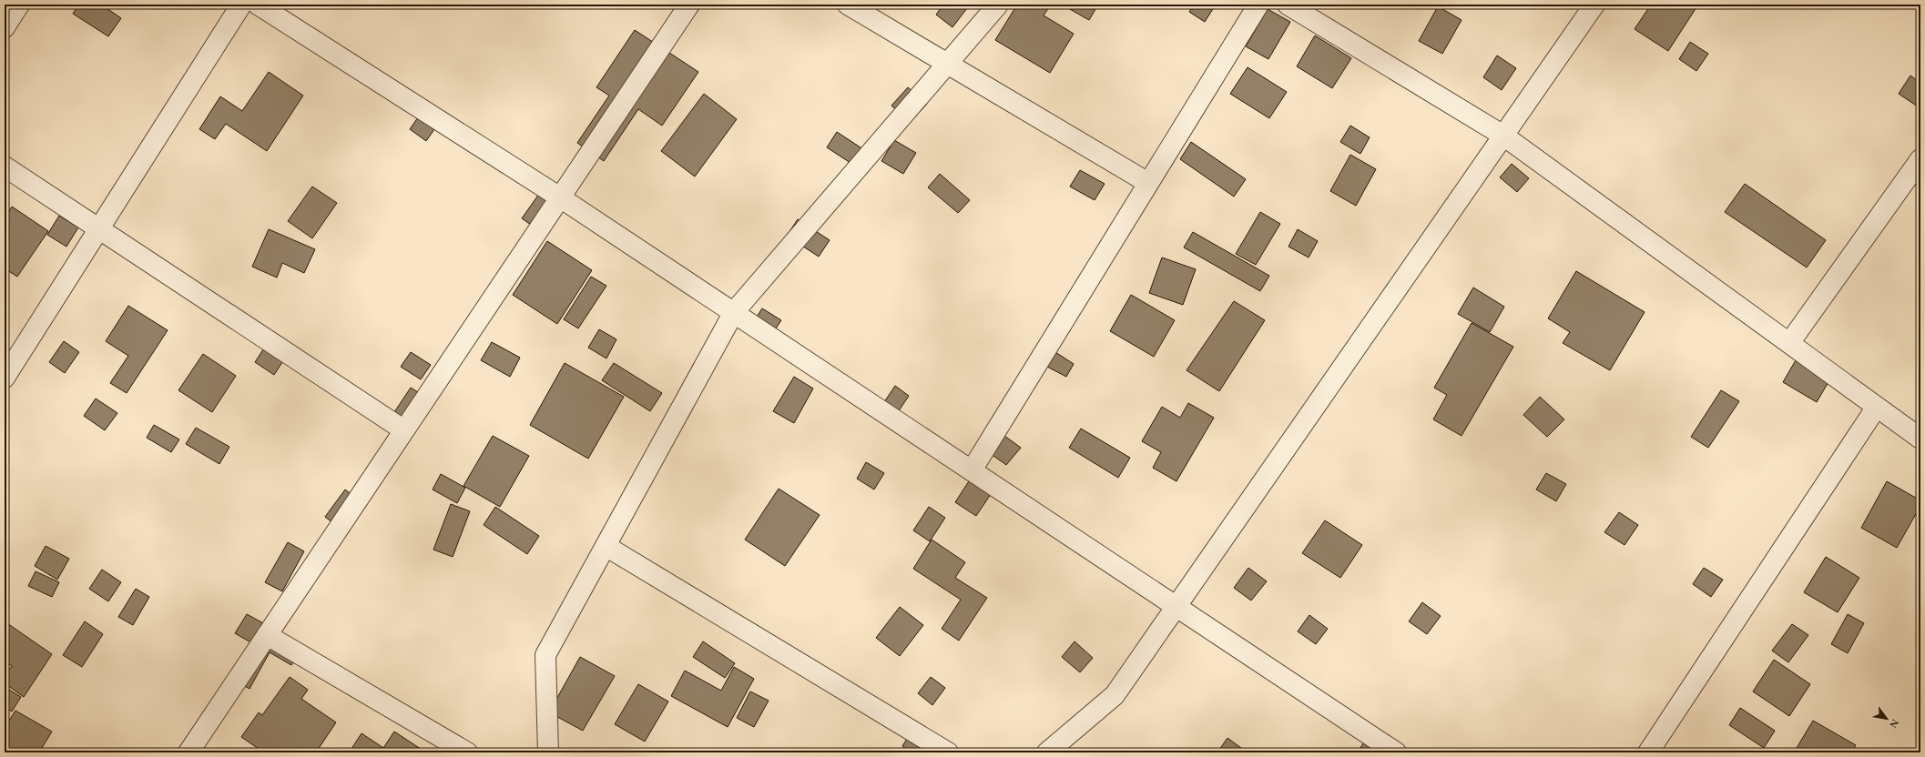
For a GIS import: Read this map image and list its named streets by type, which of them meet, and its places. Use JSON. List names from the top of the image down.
{
  "north": "bottom right"
}
